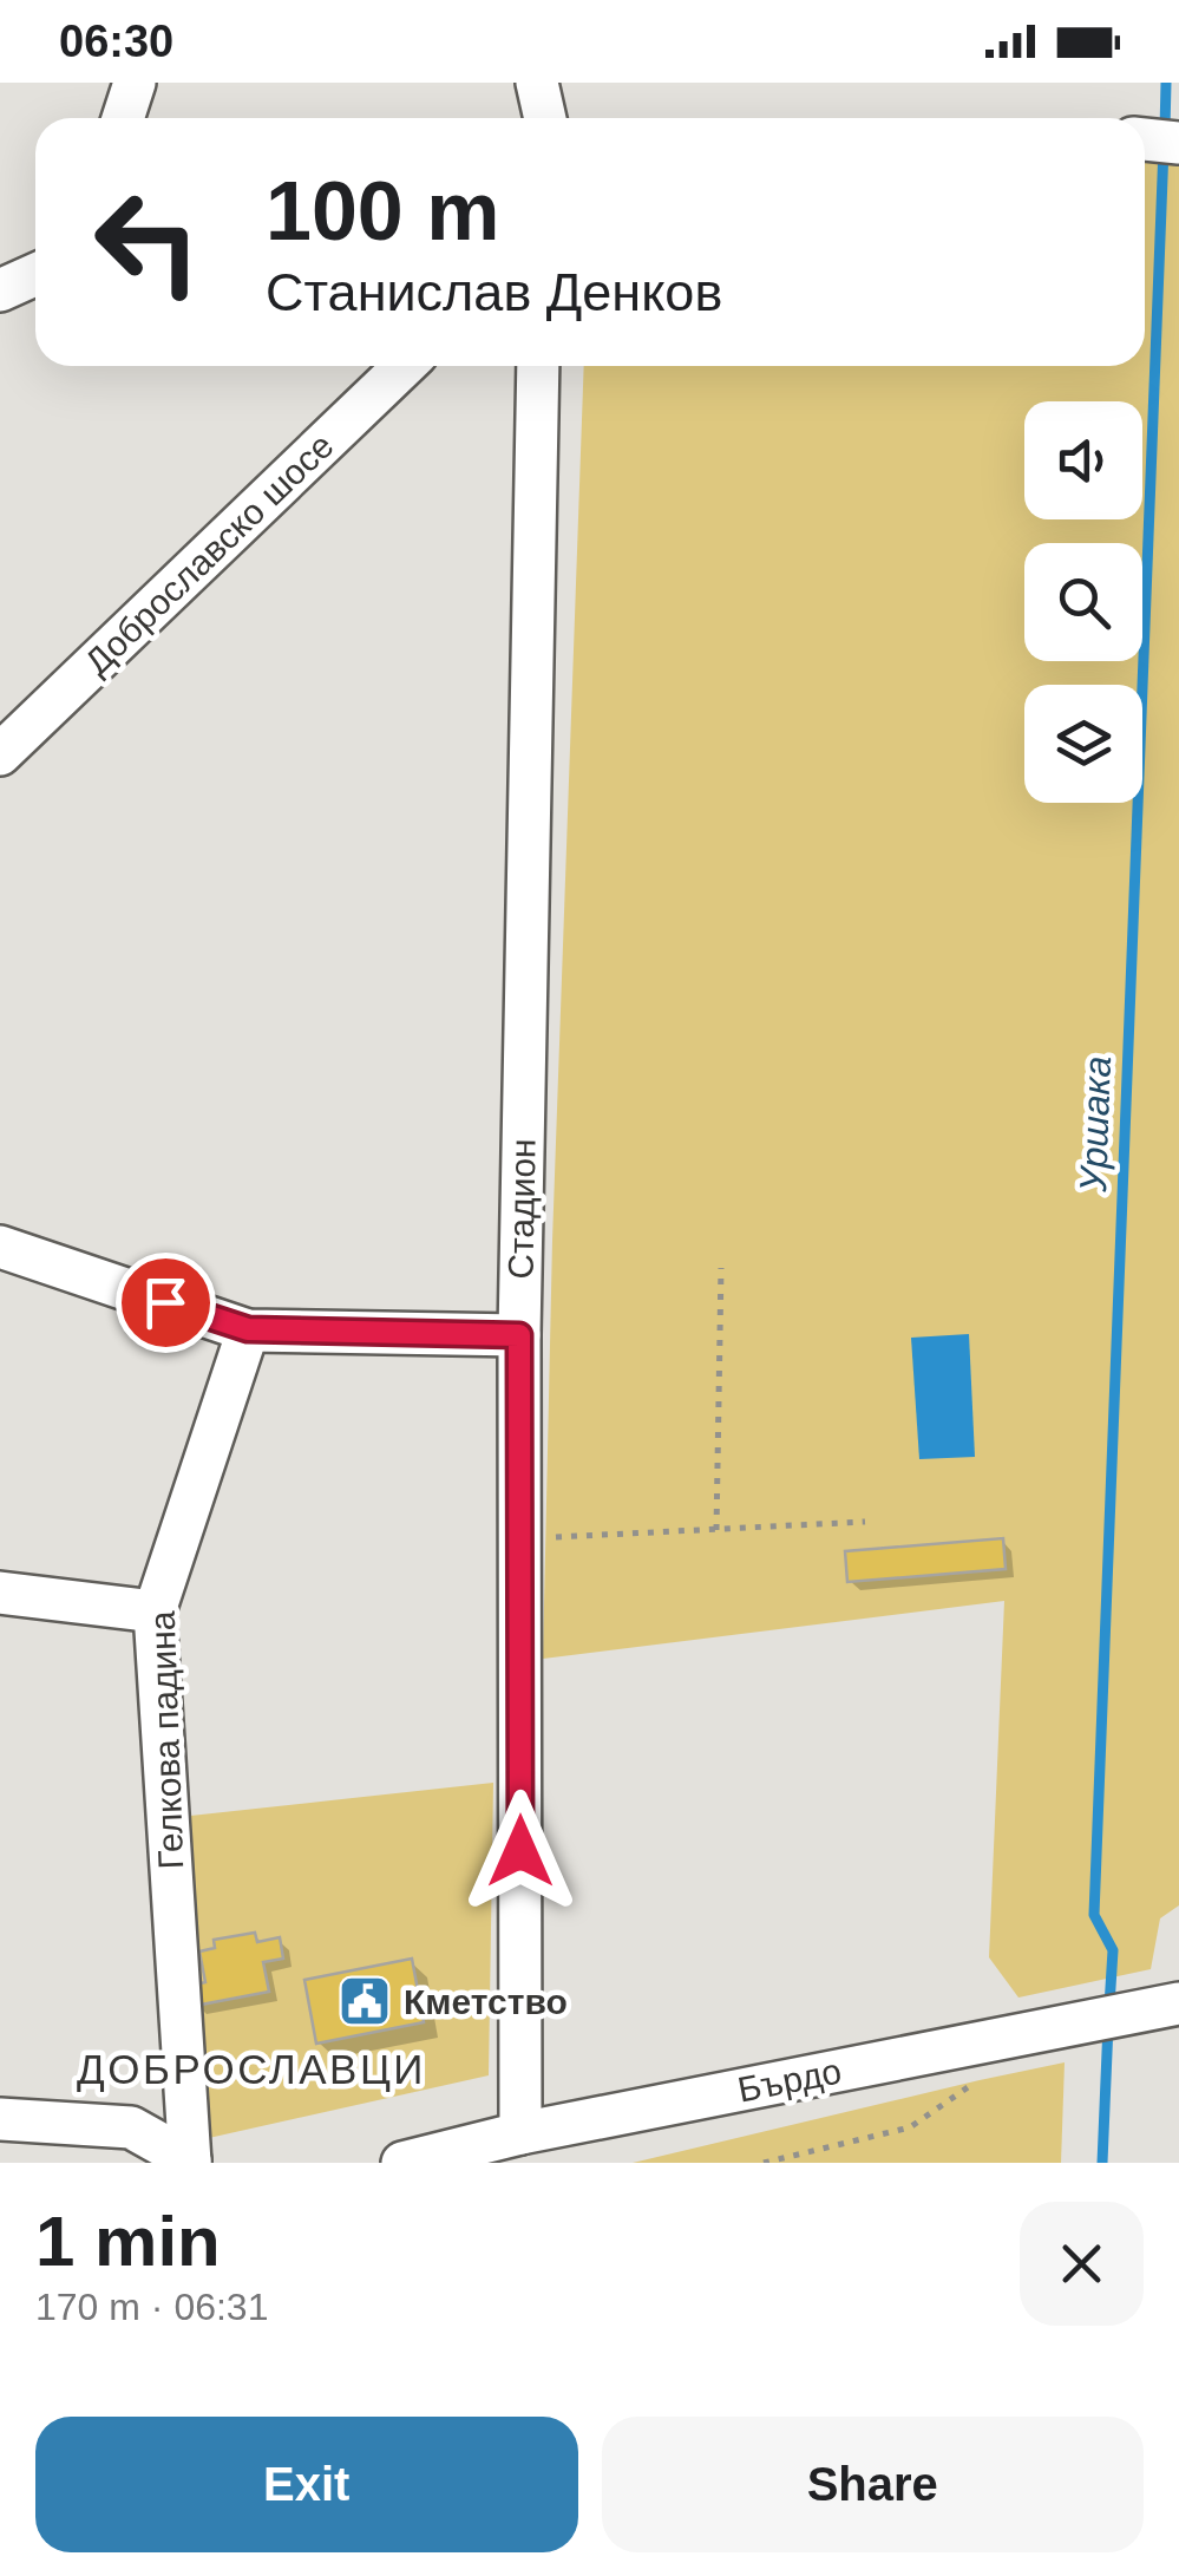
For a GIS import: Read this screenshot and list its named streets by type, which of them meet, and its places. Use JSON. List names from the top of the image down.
{
  "streets": {
    "street": [
      "Доброславско шосе",
      "Стадион",
      "Гелкова падина",
      "Бърдо"
    ]
  },
  "crossings": [
    ["Стадион", "Бърдо"]
  ],
  "districts": ["ДОБРОСЛАВЦИ"],
  "water": ["Уршака"],
  "places": {
    "public building": ["Кметство"]
  },
  "page": {
    "status": "06:30",
    "turn": ["100 m", "Станислав Денков"],
    "heading": ["1 min", "170 m · 06:31"],
    "buttons": ["Exit", "Share"]
  }
}
